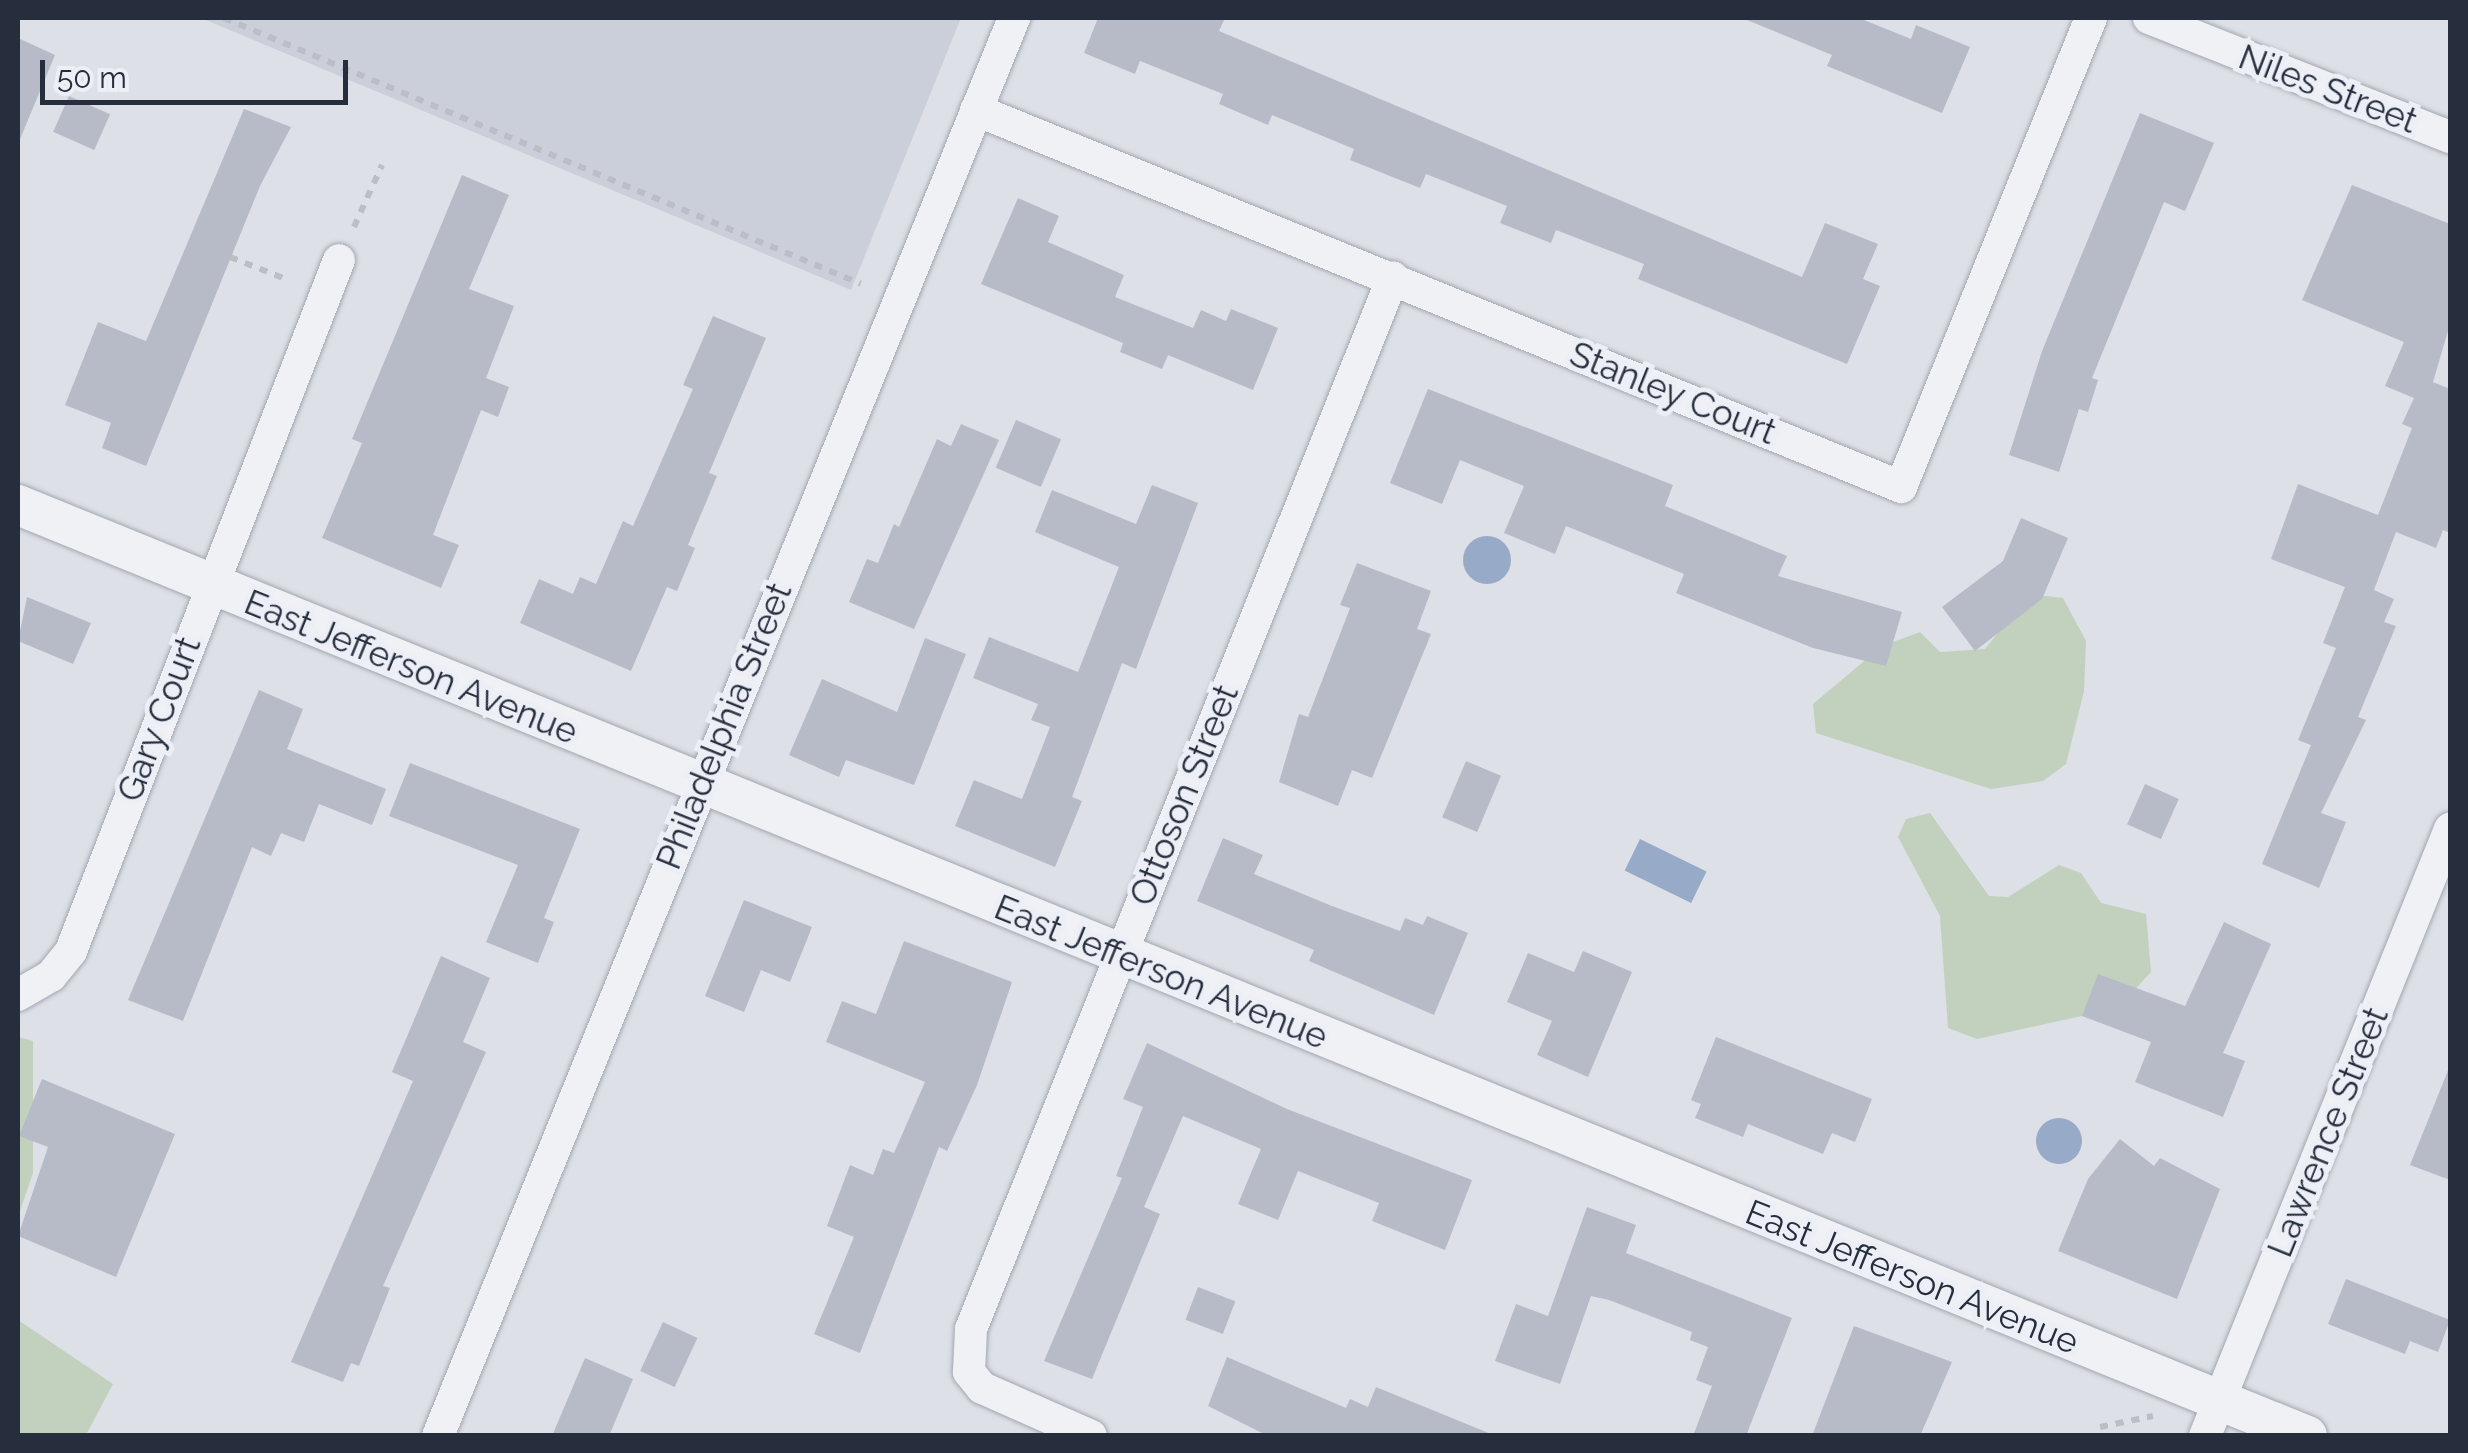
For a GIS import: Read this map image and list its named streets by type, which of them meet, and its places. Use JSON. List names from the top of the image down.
{
  "streets": {
    "street": [
      "Niles Street",
      "Stanley Court",
      "East Jefferson Avenue",
      "Gary Court",
      "Philadelphia Street",
      "Ottoson Street",
      "Lawrence Street"
    ]
  },
  "crossings": [
    ["Stanley Court", "Philadelphia Street"],
    ["Stanley Court", "Ottoson Street"],
    ["East Jefferson Avenue", "Gary Court"],
    ["East Jefferson Avenue", "Philadelphia Street"],
    ["East Jefferson Avenue", "Ottoson Street"],
    ["East Jefferson Avenue", "Lawrence Street"]
  ],
  "scale_bar": "50 m"
}
